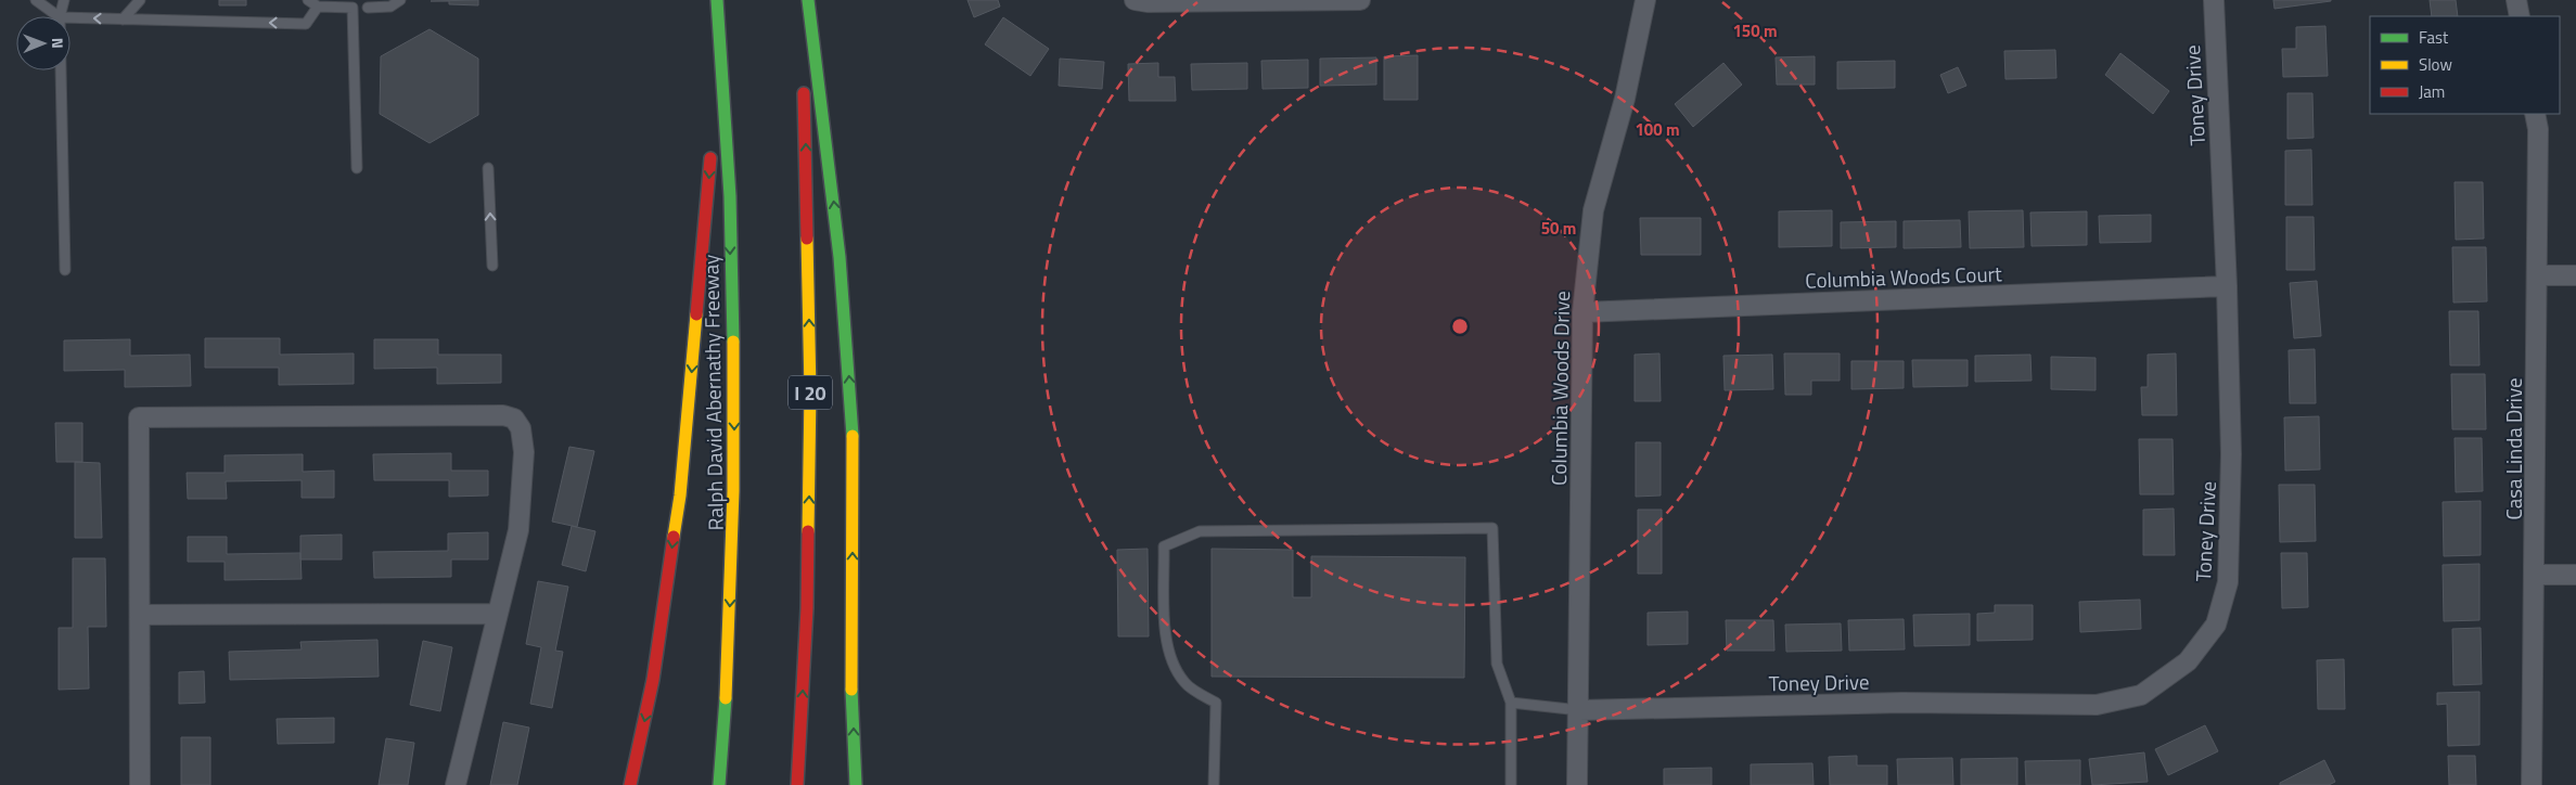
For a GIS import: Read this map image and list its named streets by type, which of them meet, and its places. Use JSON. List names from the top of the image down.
{
  "streets": {
    "highway": ["Ralph David Abernathy Freeway", "I 20"],
    "street": [
      "Toney Drive",
      "Columbia Woods Court",
      "Columbia Woods Drive",
      "Casa Linda Drive"
    ]
  },
  "crossings": [
    ["Toney Drive", "Columbia Woods Court"],
    ["Toney Drive", "Columbia Woods Drive"],
    ["Columbia Woods Court", "Columbia Woods Drive"]
  ],
  "legend": ["Fast", "Slow", "Jam"],
  "north": "right",
  "rings": ["150 m", "100 m", "50 m"]
}
